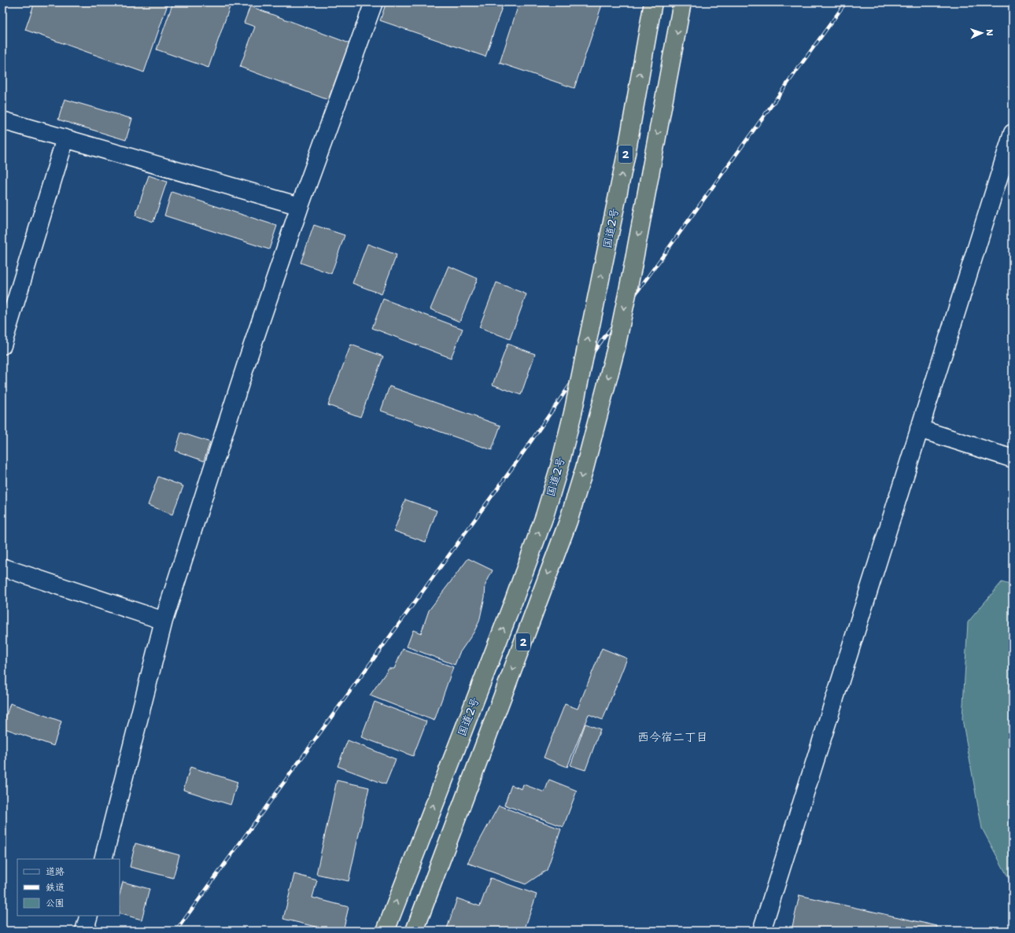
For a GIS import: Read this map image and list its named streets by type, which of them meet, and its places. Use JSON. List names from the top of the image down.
{
  "streets": {
    "highway": ["2", "国道2号"]
  },
  "districts": ["西今宿二丁目"],
  "legend": ["道路", "鉄道", "公園"],
  "north": "right"
}
